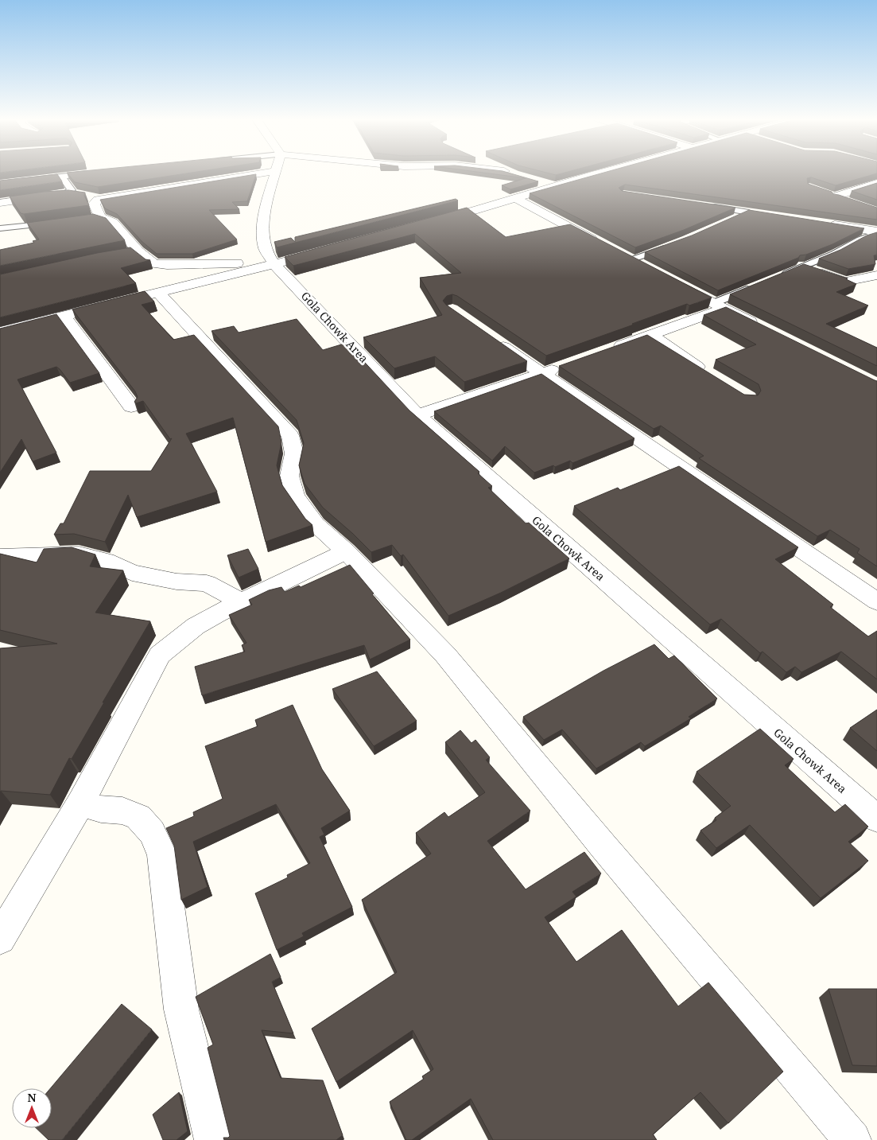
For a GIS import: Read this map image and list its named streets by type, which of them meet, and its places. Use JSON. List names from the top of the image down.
{
  "streets": {
    "street": ["Gola Chowk Area"]
  },
  "north": "top"
}
